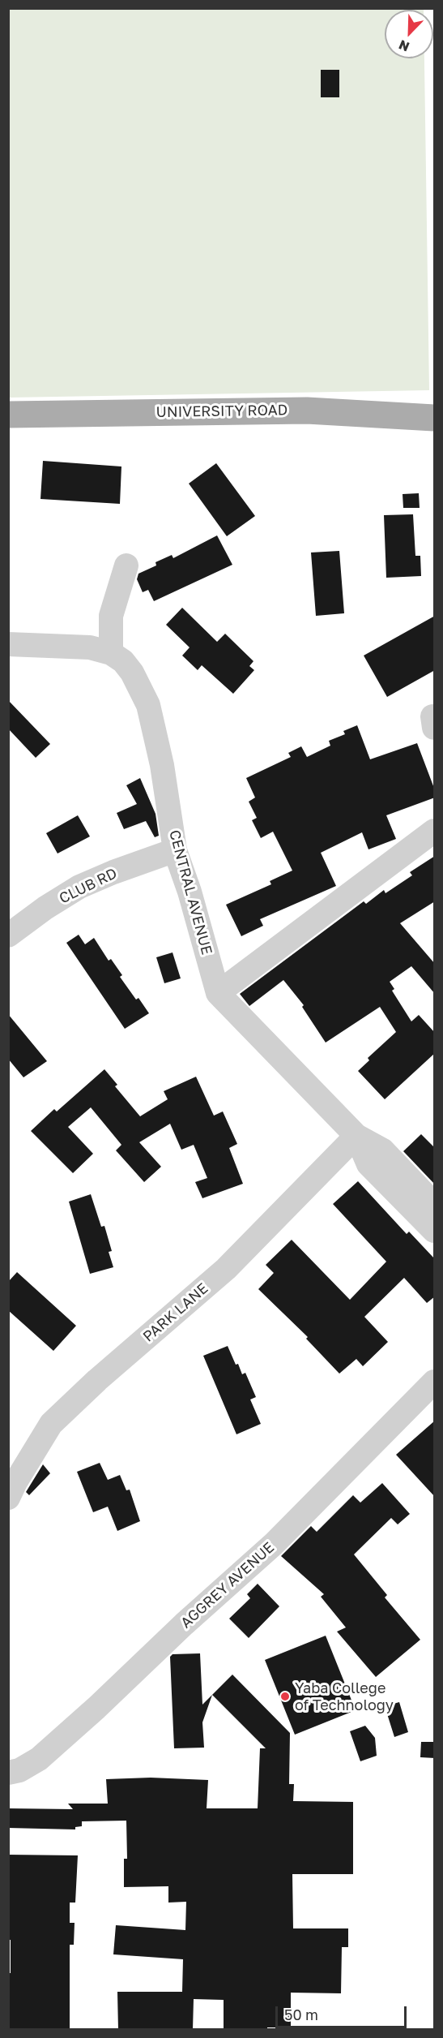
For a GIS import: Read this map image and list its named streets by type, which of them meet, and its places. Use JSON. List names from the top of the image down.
{
  "streets": {
    "main road": ["UNIVERSITY ROAD"],
    "street": [
      "CLUB RD",
      "CENTRAL AVENUE",
      "PARK LANE",
      "AGGREY AVENUE"
    ]
  },
  "crossings": [
    ["CLUB RD", "CENTRAL AVENUE"],
    ["CENTRAL AVENUE", "PARK LANE"]
  ],
  "places": ["Yaba College of Technology"],
  "scale_bar": "50 m",
  "north": "bottom left"
}
